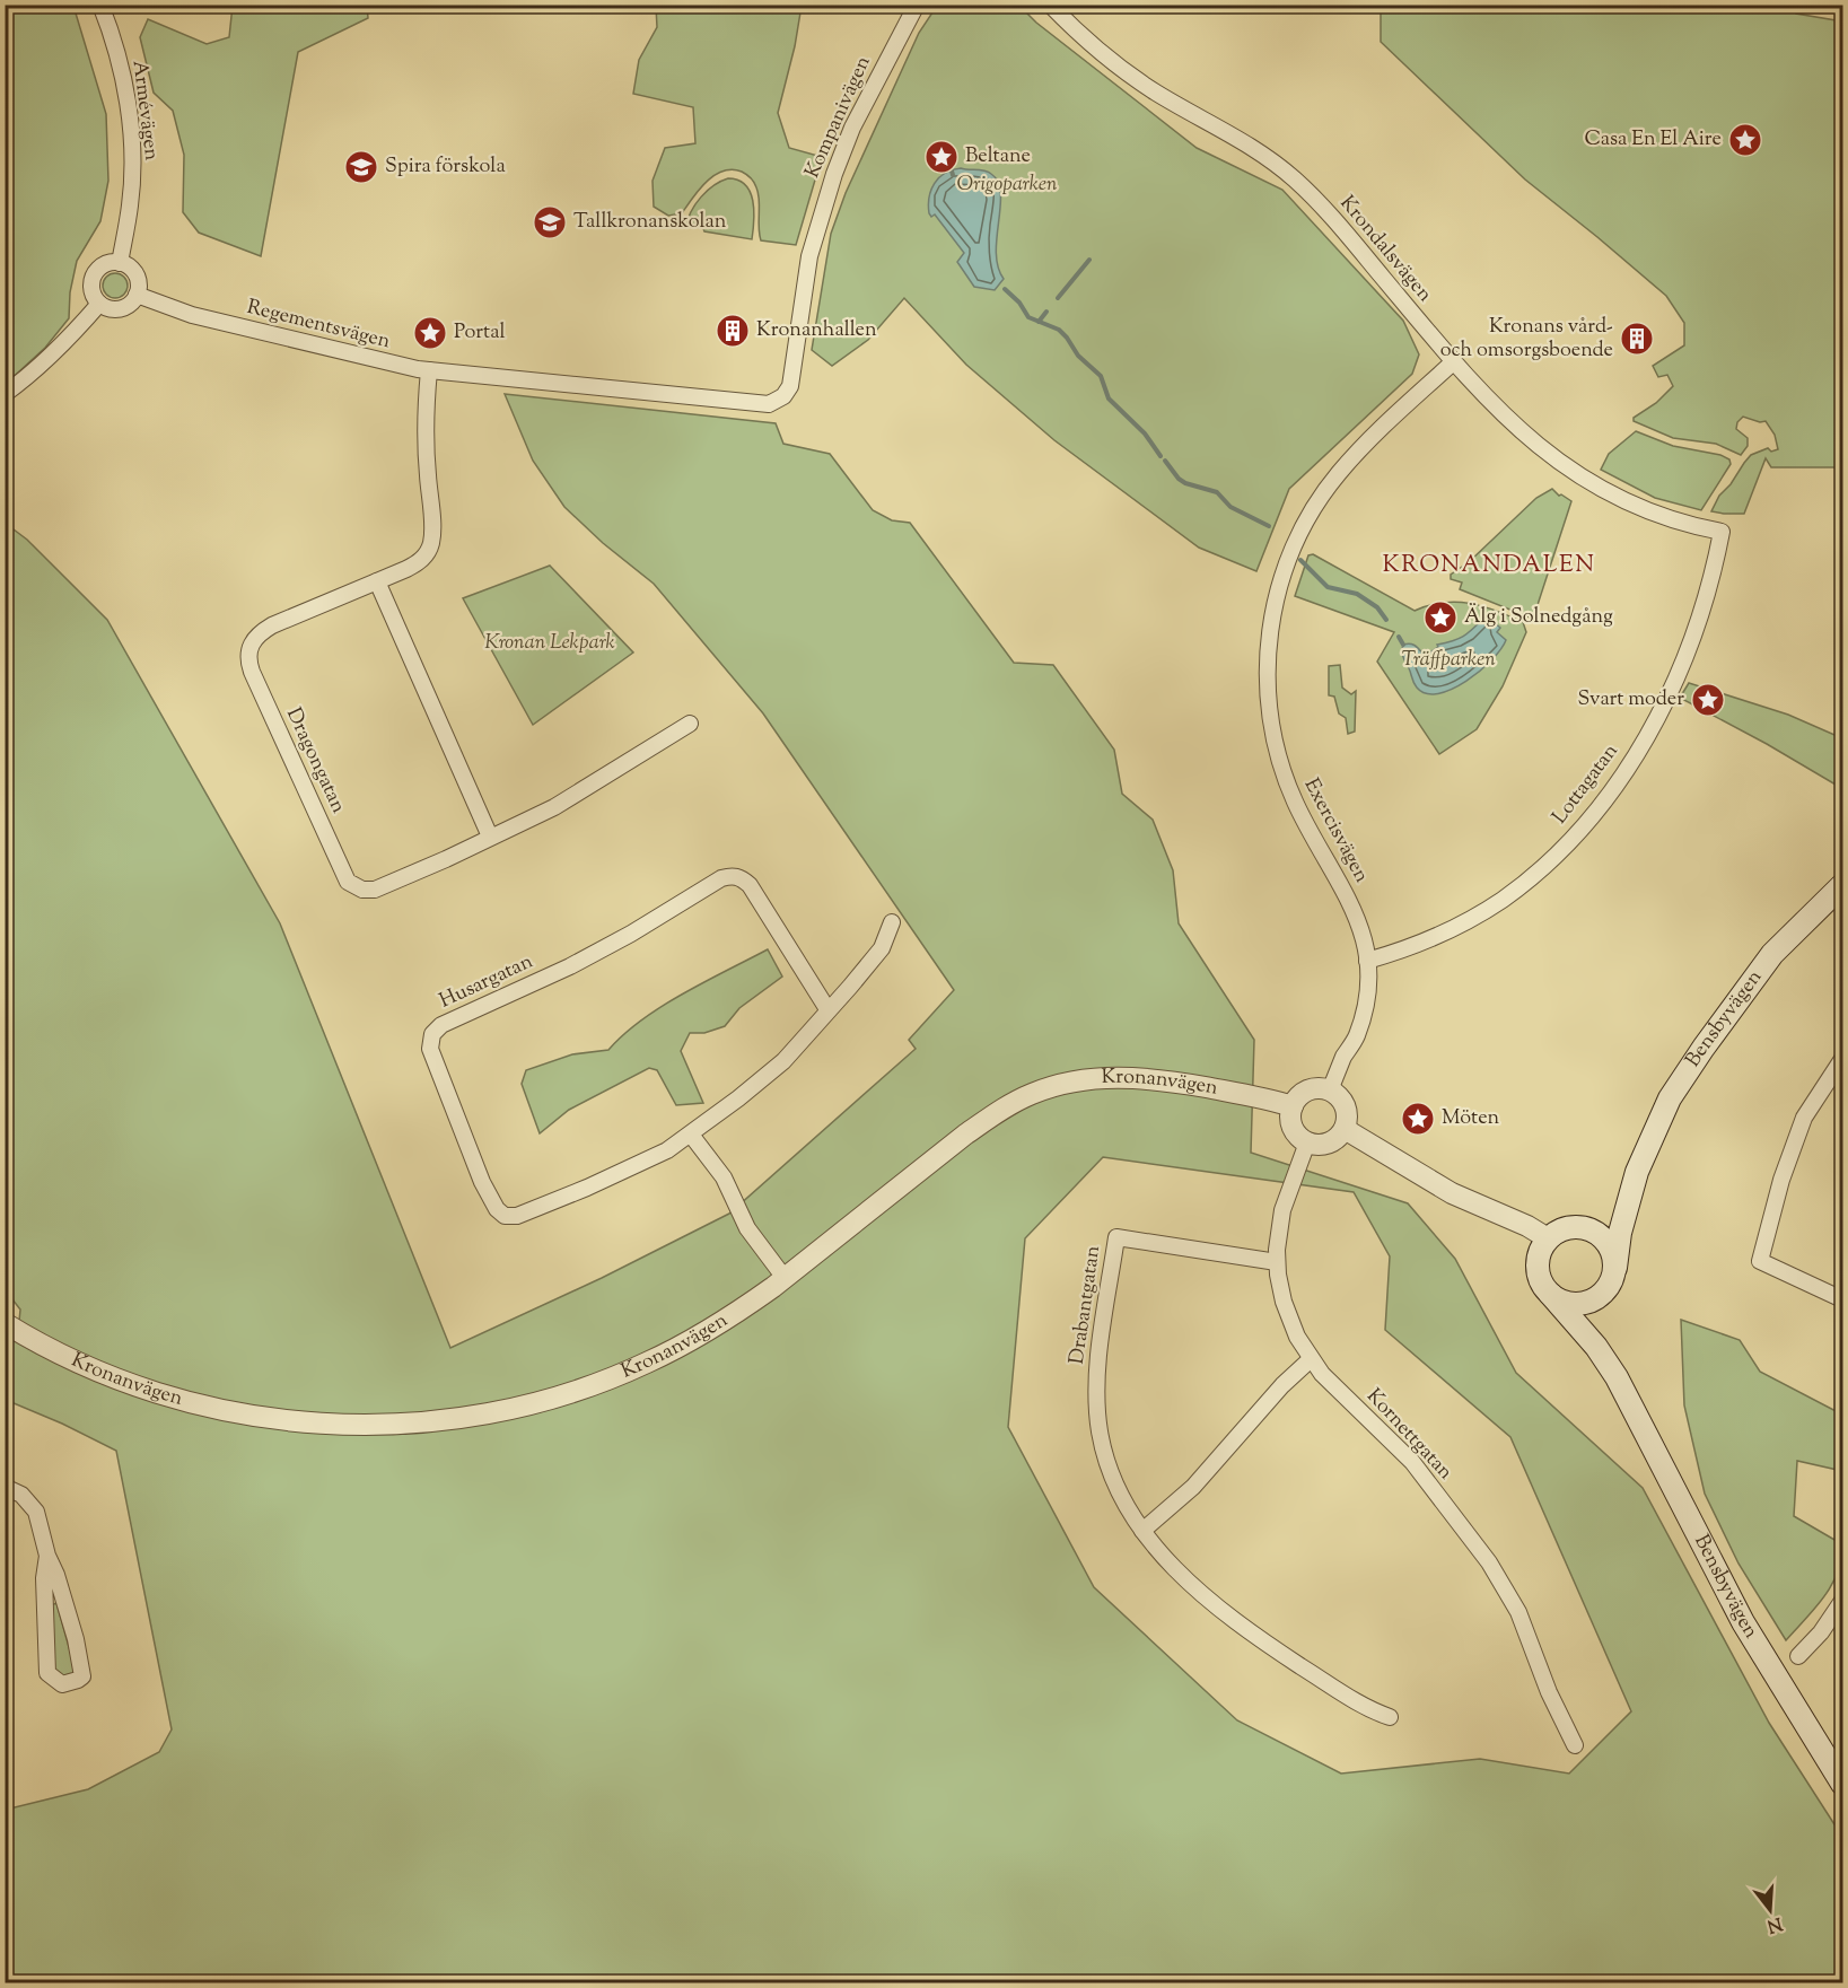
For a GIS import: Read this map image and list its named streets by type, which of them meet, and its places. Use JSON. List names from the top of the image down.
{
  "streets": {
    "main road": ["Bensbyvägen"],
    "street": [
      "Armévägen",
      "Kompanivägen",
      "Krondalsvägen",
      "Regementsvägen",
      "Dragongatan",
      "Lottagatan",
      "Exercisvägen",
      "Husargatan",
      "Kronanvägen",
      "Drabantgatan",
      "Kornettgatan"
    ]
  },
  "crossings": [
    ["Armévägen", "Regementsvägen"],
    ["Kompanivägen", "Regementsvägen"],
    ["Krondalsvägen", "Lottagatan"],
    ["Krondalsvägen", "Exercisvägen"],
    ["Regementsvägen", "Dragongatan"],
    ["Lottagatan", "Exercisvägen"],
    ["Exercisvägen", "Kronanvägen"],
    ["Exercisvägen", "Kornettgatan"],
    ["Kronanvägen", "Kornettgatan"],
    ["Drabantgatan", "Kornettgatan"]
  ],
  "districts": ["KRONANDALEN"],
  "parks": ["Origoparken", "Kronan Lekpark", "Träffparken"],
  "places": {
    "place": [
      "Casa En El Aire",
      "Beltane",
      "Portal",
      "Älg i Solnedgång",
      "Svart moder",
      "Möten"
    ],
    "school or university": ["Spira förskola", "Tallkronanskolan"],
    "building": ["Kronanhallen", "Kronans vård- och omsorgsboende"]
  },
  "north": "bottom"
}
